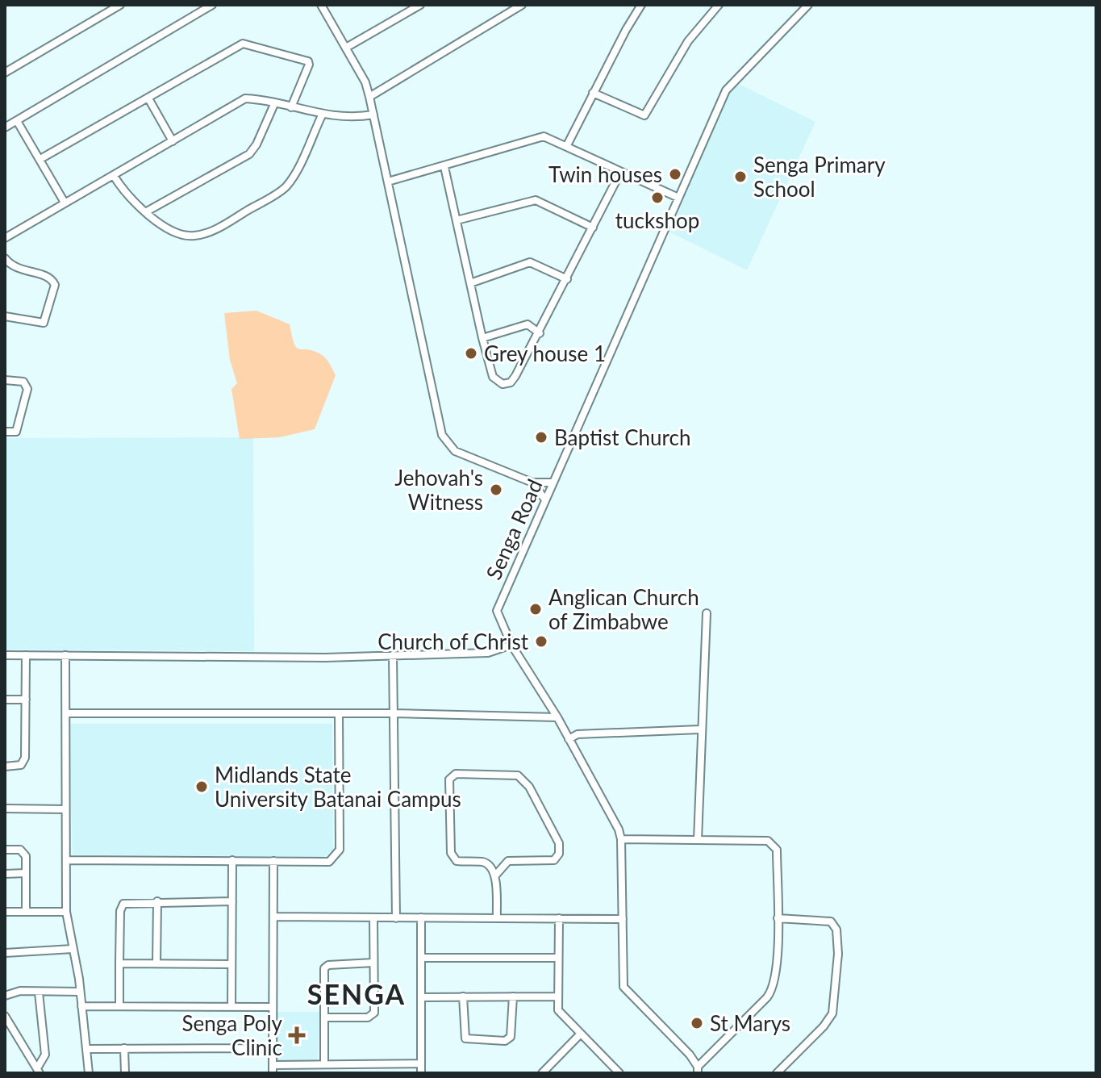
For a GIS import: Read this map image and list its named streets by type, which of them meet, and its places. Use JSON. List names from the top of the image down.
{
  "streets": {
    "street": ["Senga Road"]
  },
  "districts": ["SENGA"],
  "places": {
    "other": [
      "Twin houses",
      "Senga Primary School",
      "tuckshop",
      "Grey house 1",
      "Baptist Church",
      "Jehovah's Witness",
      "Anglican Church of Zimbabwe",
      "Church of Christ",
      "Midlands State University Batanai Campus",
      "St Marys"
    ],
    "health": ["Senga Poly Clinic"]
  }
}
